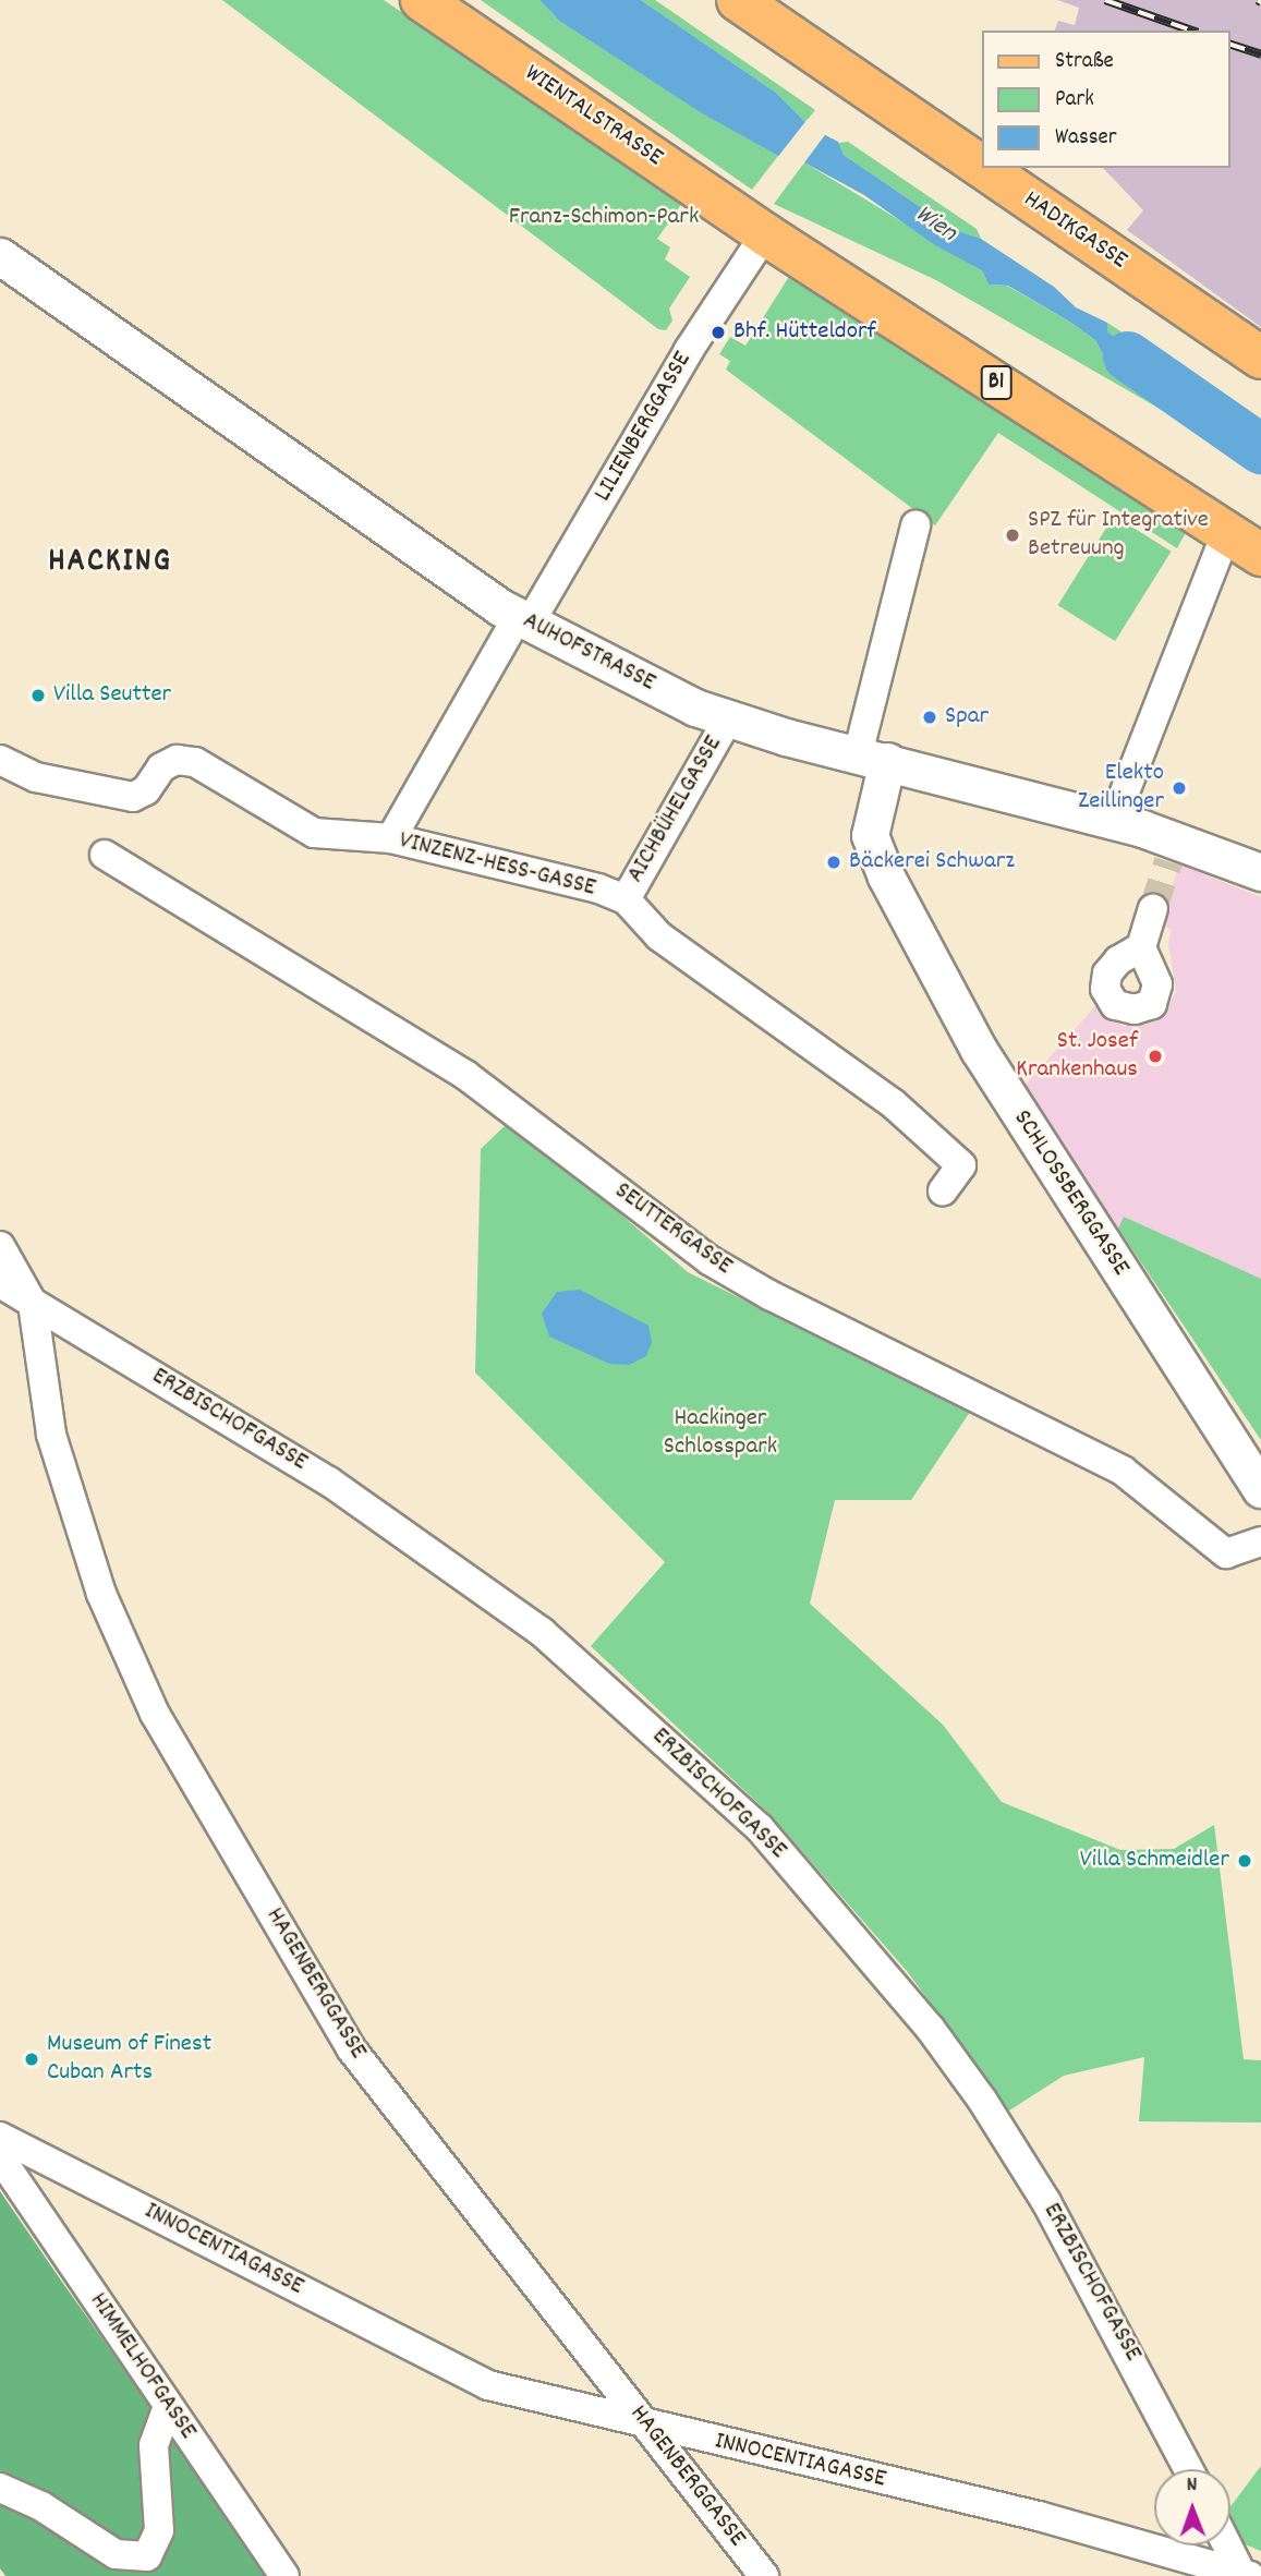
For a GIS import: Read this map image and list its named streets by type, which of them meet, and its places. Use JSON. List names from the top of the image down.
{
  "streets": {
    "main road": ["WIENTALSTRASSE", "HADIKGASSE", "B1"],
    "street": [
      "LILIENBERGGASSE",
      "AUHOFSTRASSE",
      "AICHBÜHELGASSE",
      "VINZENZ-HESS-GASSE",
      "SCHLOSSBERGGASSE",
      "SEUTTERGASSE",
      "ERZBISCHOFGASSE",
      "HAGENBERGGASSE",
      "INNOCENTIAGASSE",
      "HIMMELHOFGASSE"
    ]
  },
  "crossings": [
    ["WIENTALSTRASSE", "B1"],
    ["WIENTALSTRASSE", "LILIENBERGGASSE"],
    ["B1", "LILIENBERGGASSE"],
    ["LILIENBERGGASSE", "AUHOFSTRASSE"],
    ["LILIENBERGGASSE", "VINZENZ-HESS-GASSE"],
    ["AUHOFSTRASSE", "AICHBÜHELGASSE"],
    ["AUHOFSTRASSE", "SCHLOSSBERGGASSE"],
    ["AICHBÜHELGASSE", "VINZENZ-HESS-GASSE"],
    ["ERZBISCHOFGASSE", "HAGENBERGGASSE"],
    ["HAGENBERGGASSE", "INNOCENTIAGASSE"]
  ],
  "districts": ["HACKING"],
  "water": ["Wien"],
  "parks": ["Franz-Schimon-Park", "Hackinger Schlosspark"],
  "places": [
    "Bhf. Hütteldorf",
    "SPZ für Integrative Betreuung",
    "Villa Seutter",
    "Spar",
    "Elekto Zeillinger",
    "Bäckerei Schwarz",
    "St. Josef Krankenhaus",
    "Villa Schmeidler",
    "Museum of Finest Cuban Arts"
  ],
  "legend": ["Straße", "Park", "Wasser"],
  "north": "top"
}
